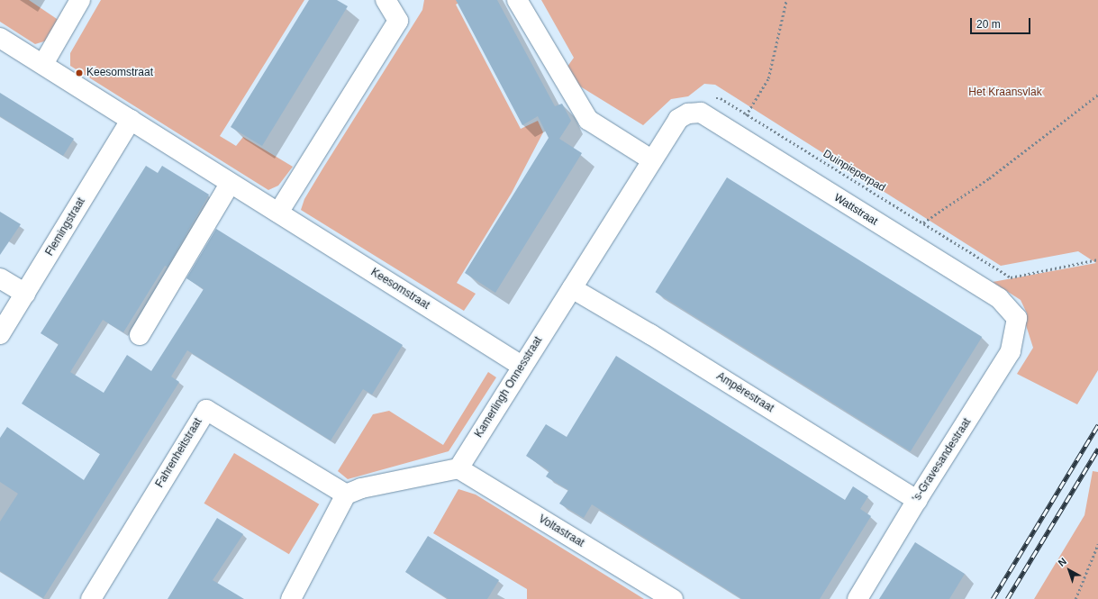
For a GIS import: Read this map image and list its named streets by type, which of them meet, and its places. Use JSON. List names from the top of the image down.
{
  "streets": {
    "street": [
      "Wattstraat",
      "Flemingstraat",
      "Keesomstraat",
      "Kamerlingh Onnesstraat",
      "Ampèrestraat",
      "Fahrenheitstraat",
      "'s-Gravesandestraat",
      "Voltastraat"
    ],
    "path": ["Duinpieperpad"]
  },
  "crossings": [
    ["Duinpieperpad", "Wattstraat"],
    ["Duinpieperpad", "Kamerlingh Onnesstraat"],
    ["Wattstraat", "Kamerlingh Onnesstraat"],
    ["Wattstraat", "'s-Gravesandestraat"],
    ["Flemingstraat", "Keesomstraat"],
    ["Keesomstraat", "Kamerlingh Onnesstraat"],
    ["Kamerlingh Onnesstraat", "Ampèrestraat"],
    ["Kamerlingh Onnesstraat", "Voltastraat"],
    ["Ampèrestraat", "'s-Gravesandestraat"]
  ],
  "parks": ["Het Kraansvlak"],
  "places": ["Keesomstraat"],
  "scale_bar": "20 m",
  "north": "top left"
}
